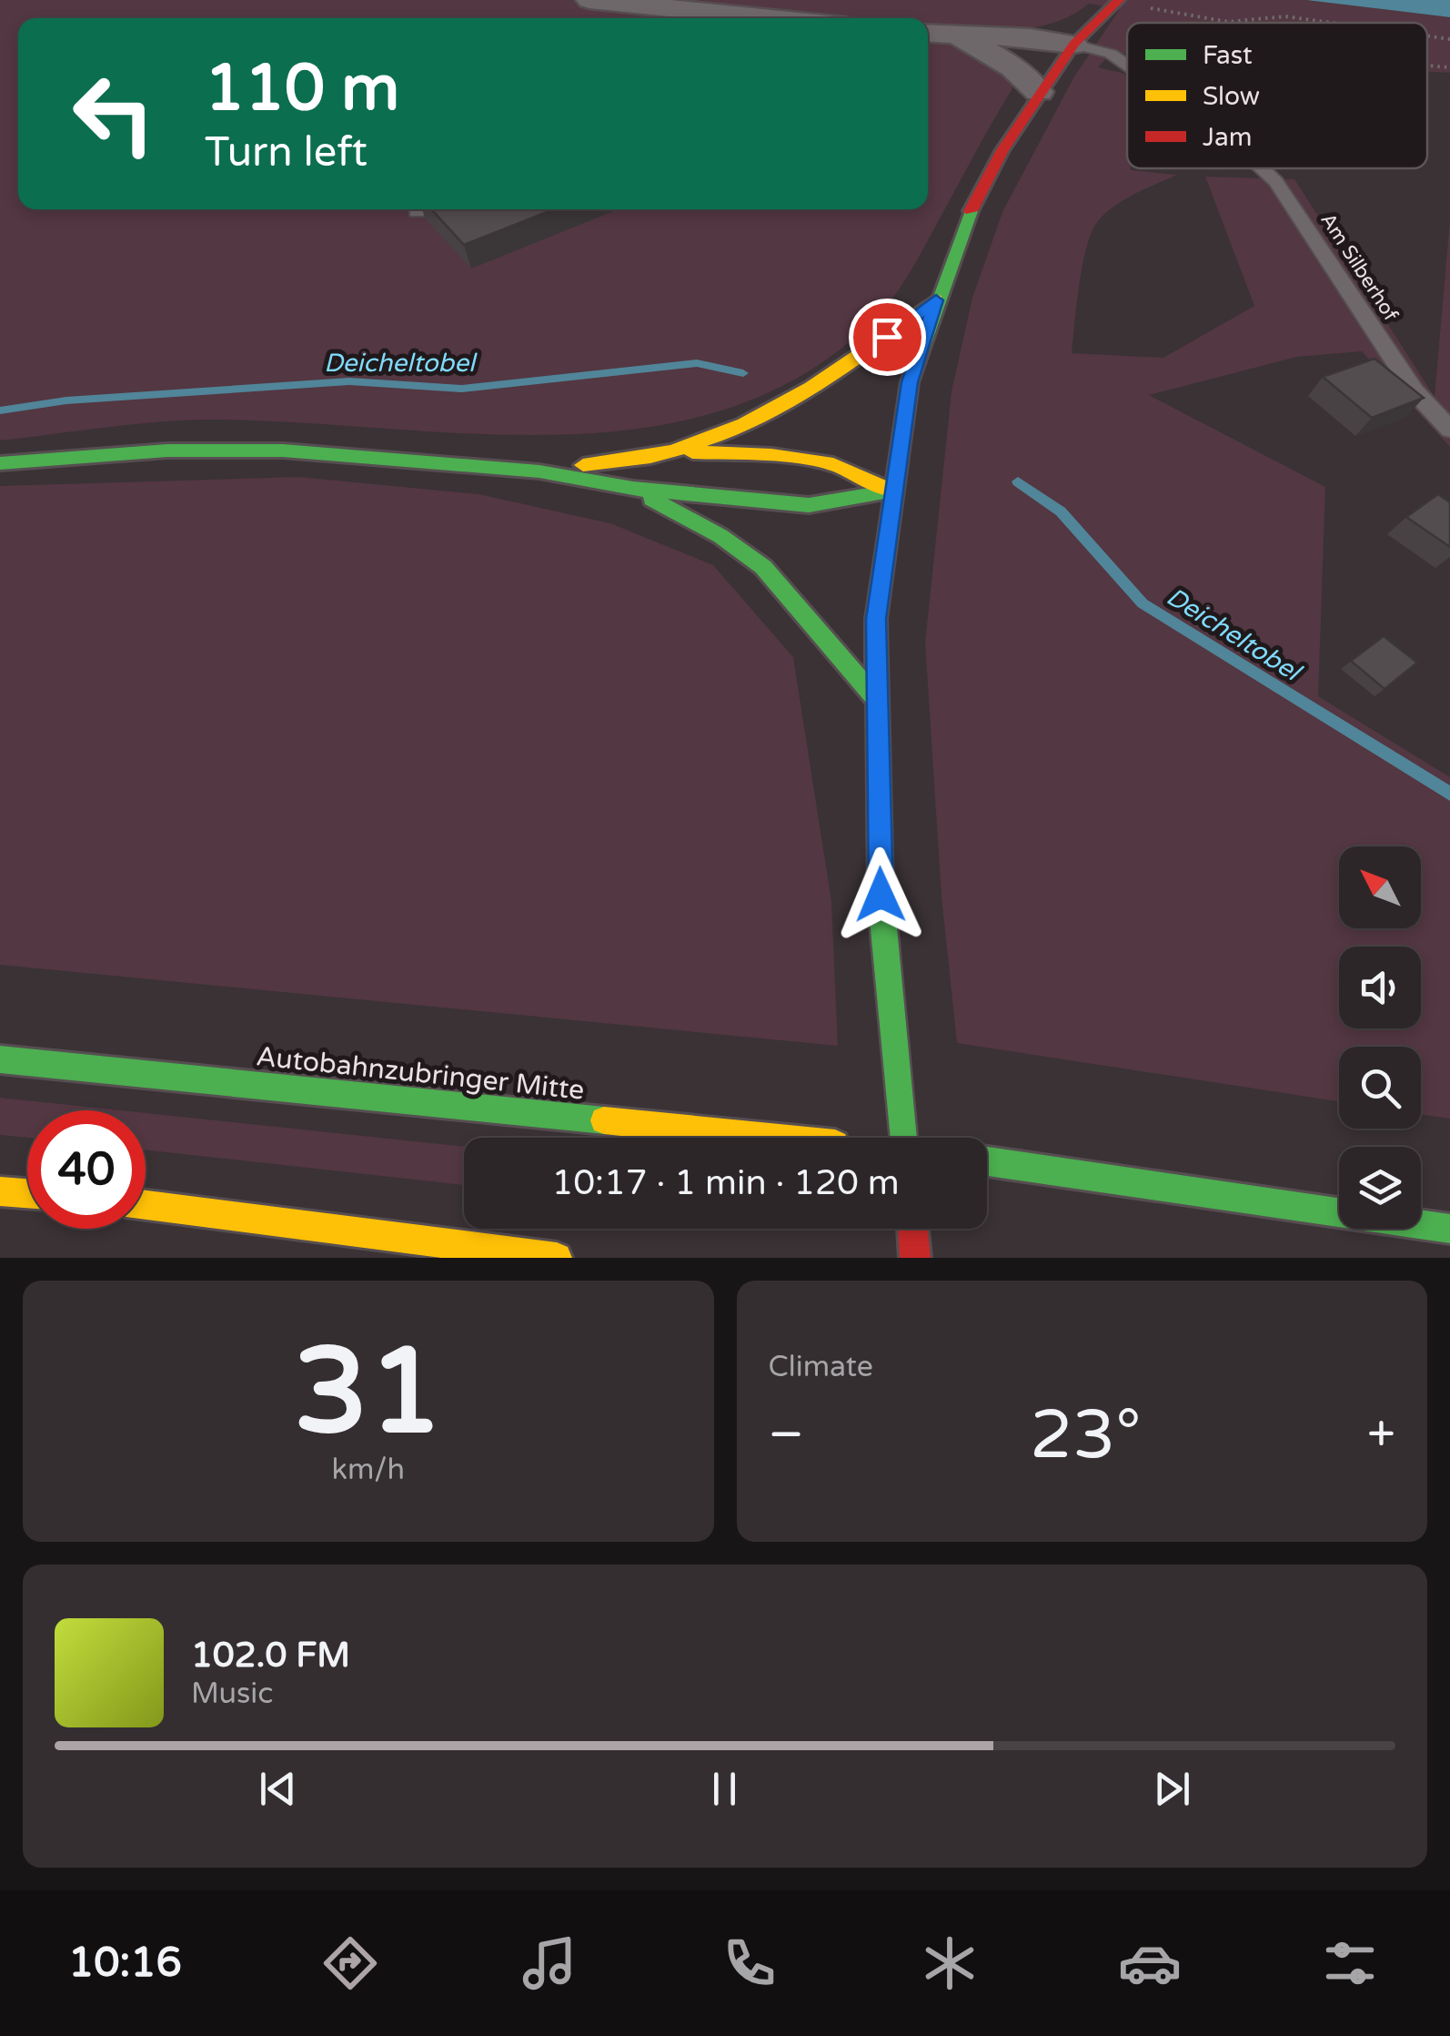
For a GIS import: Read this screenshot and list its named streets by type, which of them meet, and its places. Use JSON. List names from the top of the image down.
{
  "streets": {
    "main road": ["Autobahnzubringer Mitte"],
    "lane": ["Am Silberhof"]
  },
  "water": ["Deicheltobel"],
  "legend": ["Fast", "Slow", "Jam"],
  "north": "top left",
  "page": {
    "turn": ["110 m", "Turn left"],
    "limit": "40",
    "trip": "10:17 · 1 min · 120 m",
    "tile": [
      ["31", "km/h"],
      "Climate"
    ],
    "heat": ["−", "23°", "+"],
    "song": ["102.0 FM", "Music"],
    "tabs": "10:16"
  }
}
